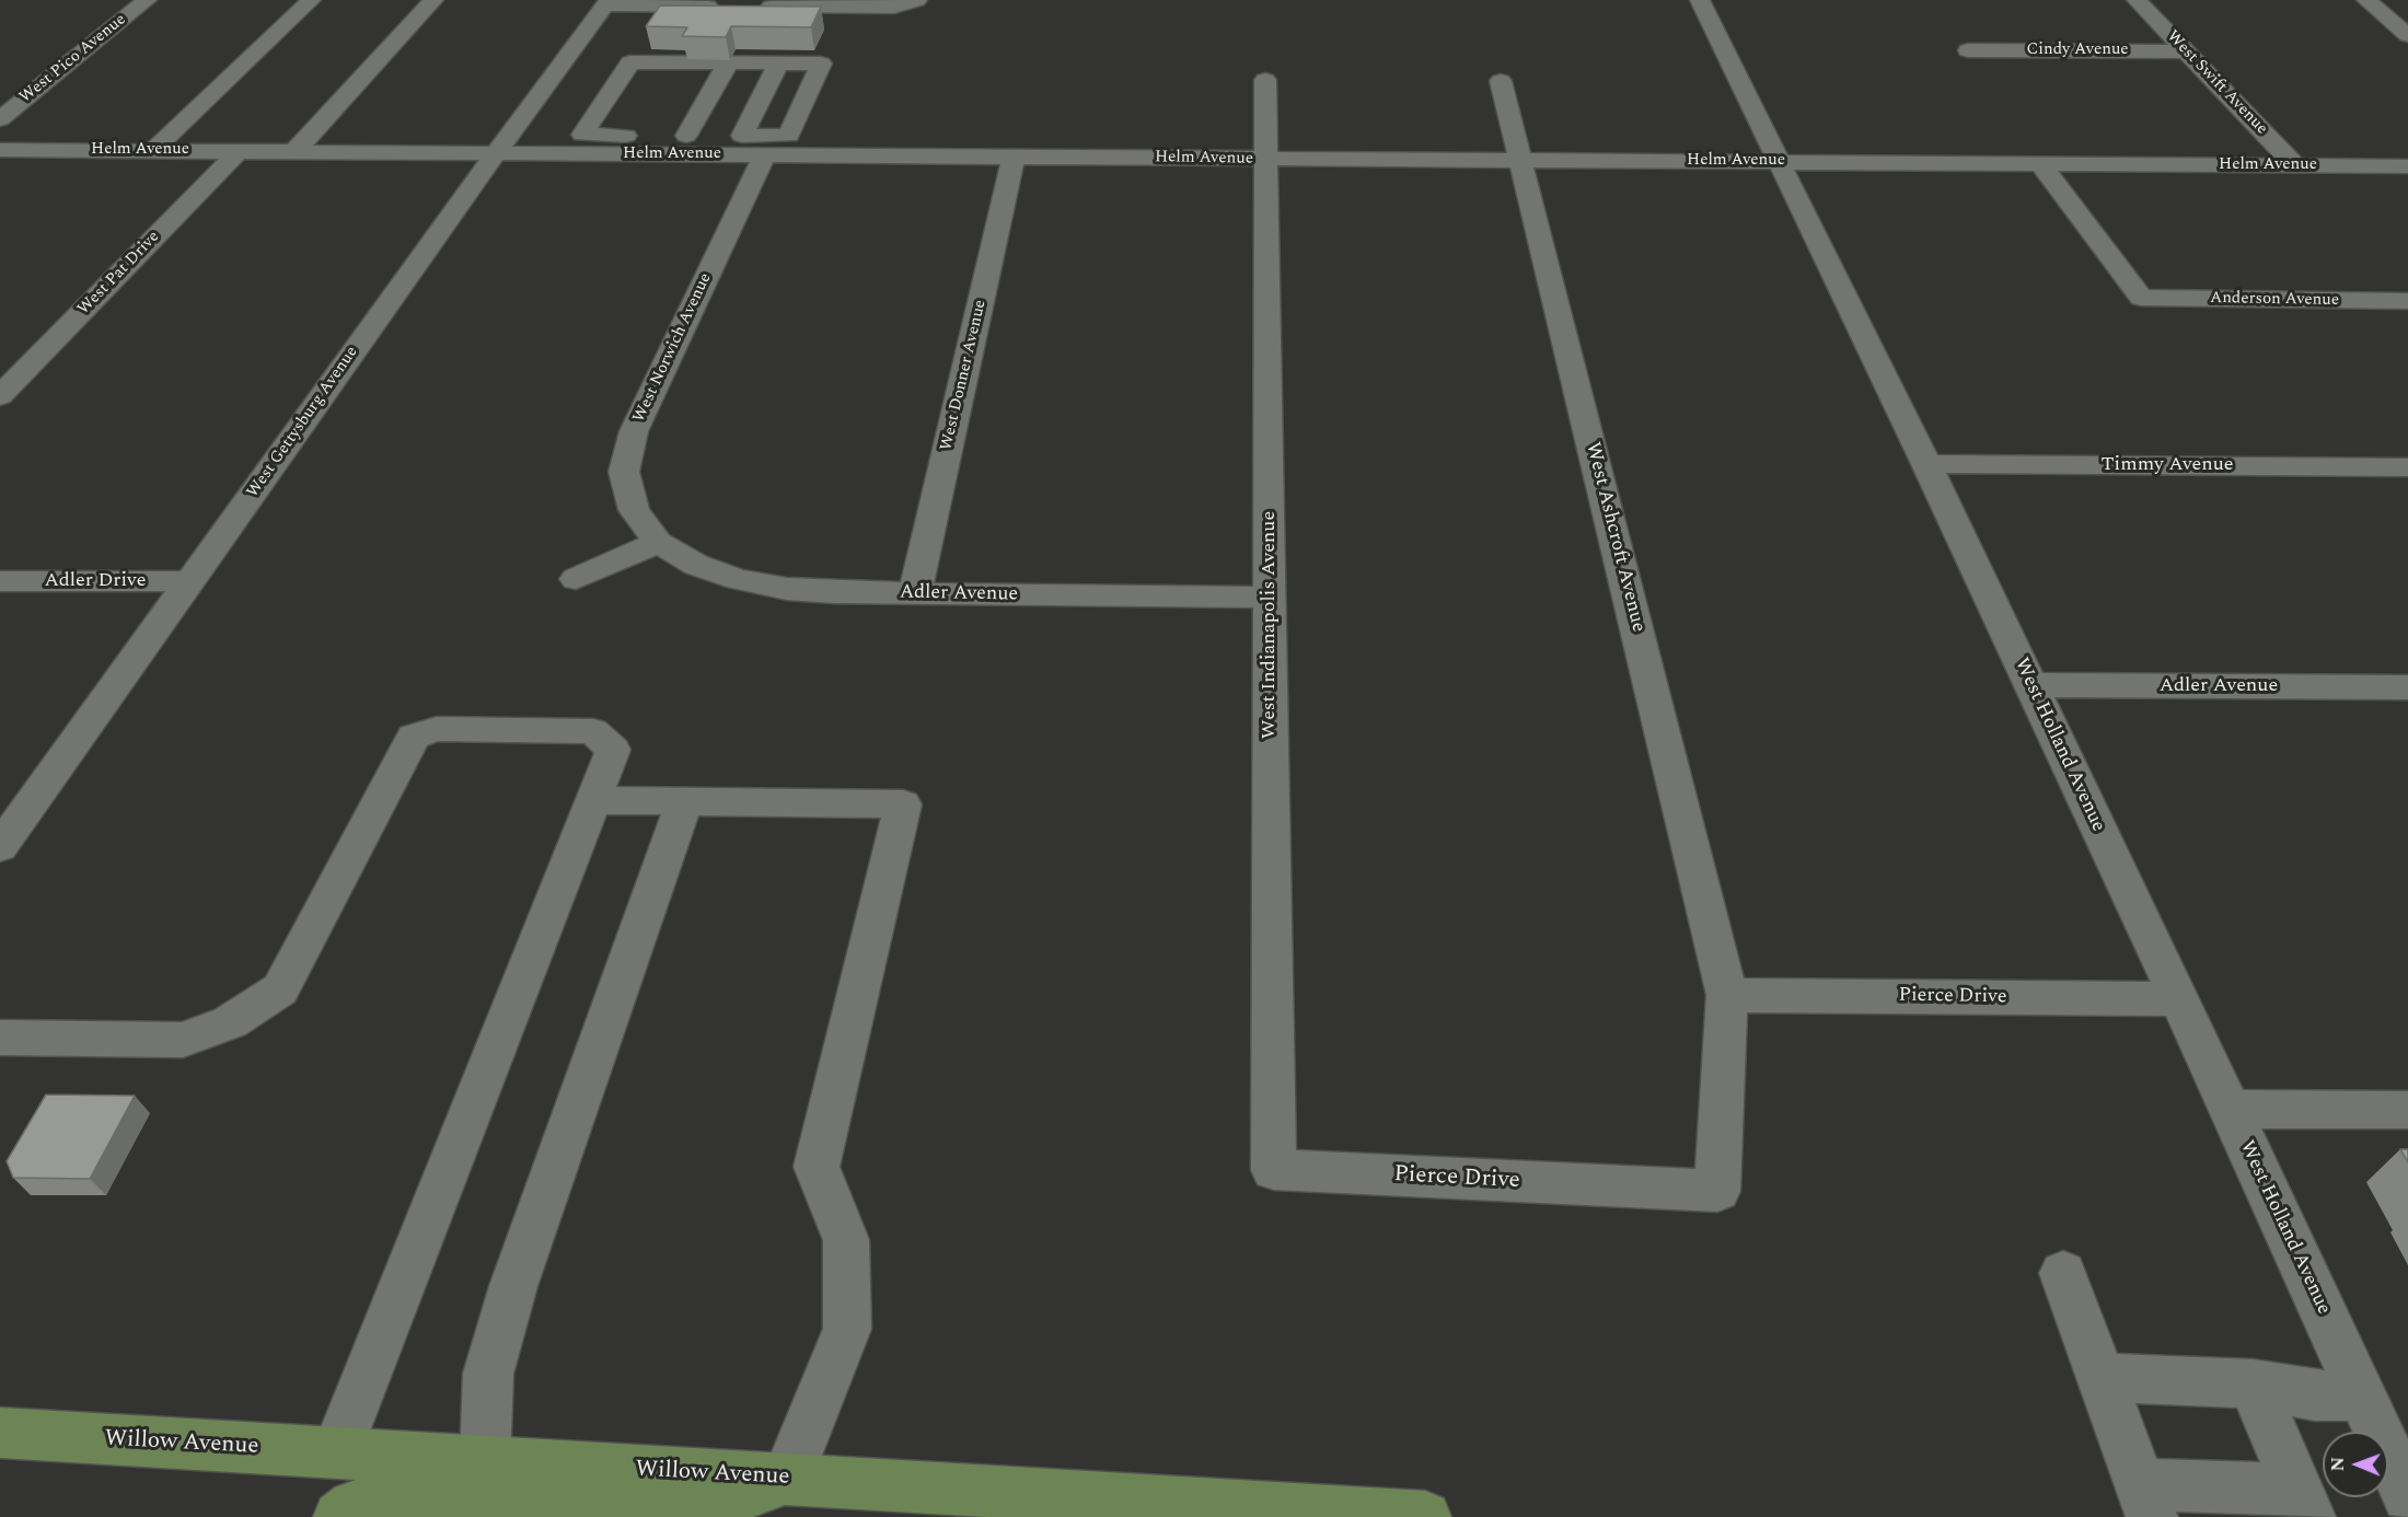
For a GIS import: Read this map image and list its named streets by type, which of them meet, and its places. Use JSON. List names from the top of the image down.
{
  "streets": {
    "main road": ["Willow Avenue"],
    "street": [
      "Cindy Avenue",
      "West Pico Avenue",
      "West Swift Avenue",
      "Helm Avenue",
      "West Pat Drive",
      "Anderson Avenue",
      "West Norwich Avenue",
      "West Donner Avenue",
      "West Gettysburg Avenue",
      "Timmy Avenue",
      "West Ashcroft Avenue",
      "Adler Drive",
      "Adler Avenue",
      "West Indianapolis Avenue",
      "West Holland Avenue",
      "Pierce Drive"
    ]
  },
  "crossings": [
    ["Cindy Avenue", "West Swift Avenue"],
    ["West Swift Avenue", "Helm Avenue"],
    ["Helm Avenue", "West Pat Drive"],
    ["Helm Avenue", "Anderson Avenue"],
    ["Helm Avenue", "West Norwich Avenue"],
    ["Helm Avenue", "West Donner Avenue"],
    ["Helm Avenue", "West Gettysburg Avenue"],
    ["Helm Avenue", "West Ashcroft Avenue"],
    ["Helm Avenue", "West Indianapolis Avenue"],
    ["Helm Avenue", "West Holland Avenue"],
    ["West Norwich Avenue", "Adler Avenue"],
    ["West Donner Avenue", "Adler Avenue"],
    ["West Gettysburg Avenue", "Adler Drive"],
    ["Timmy Avenue", "West Holland Avenue"],
    ["West Ashcroft Avenue", "Pierce Drive"],
    ["Adler Avenue", "West Indianapolis Avenue"],
    ["Adler Avenue", "West Holland Avenue"],
    ["West Indianapolis Avenue", "Pierce Drive"],
    ["West Holland Avenue", "Pierce Drive"]
  ],
  "north": "left"
}
